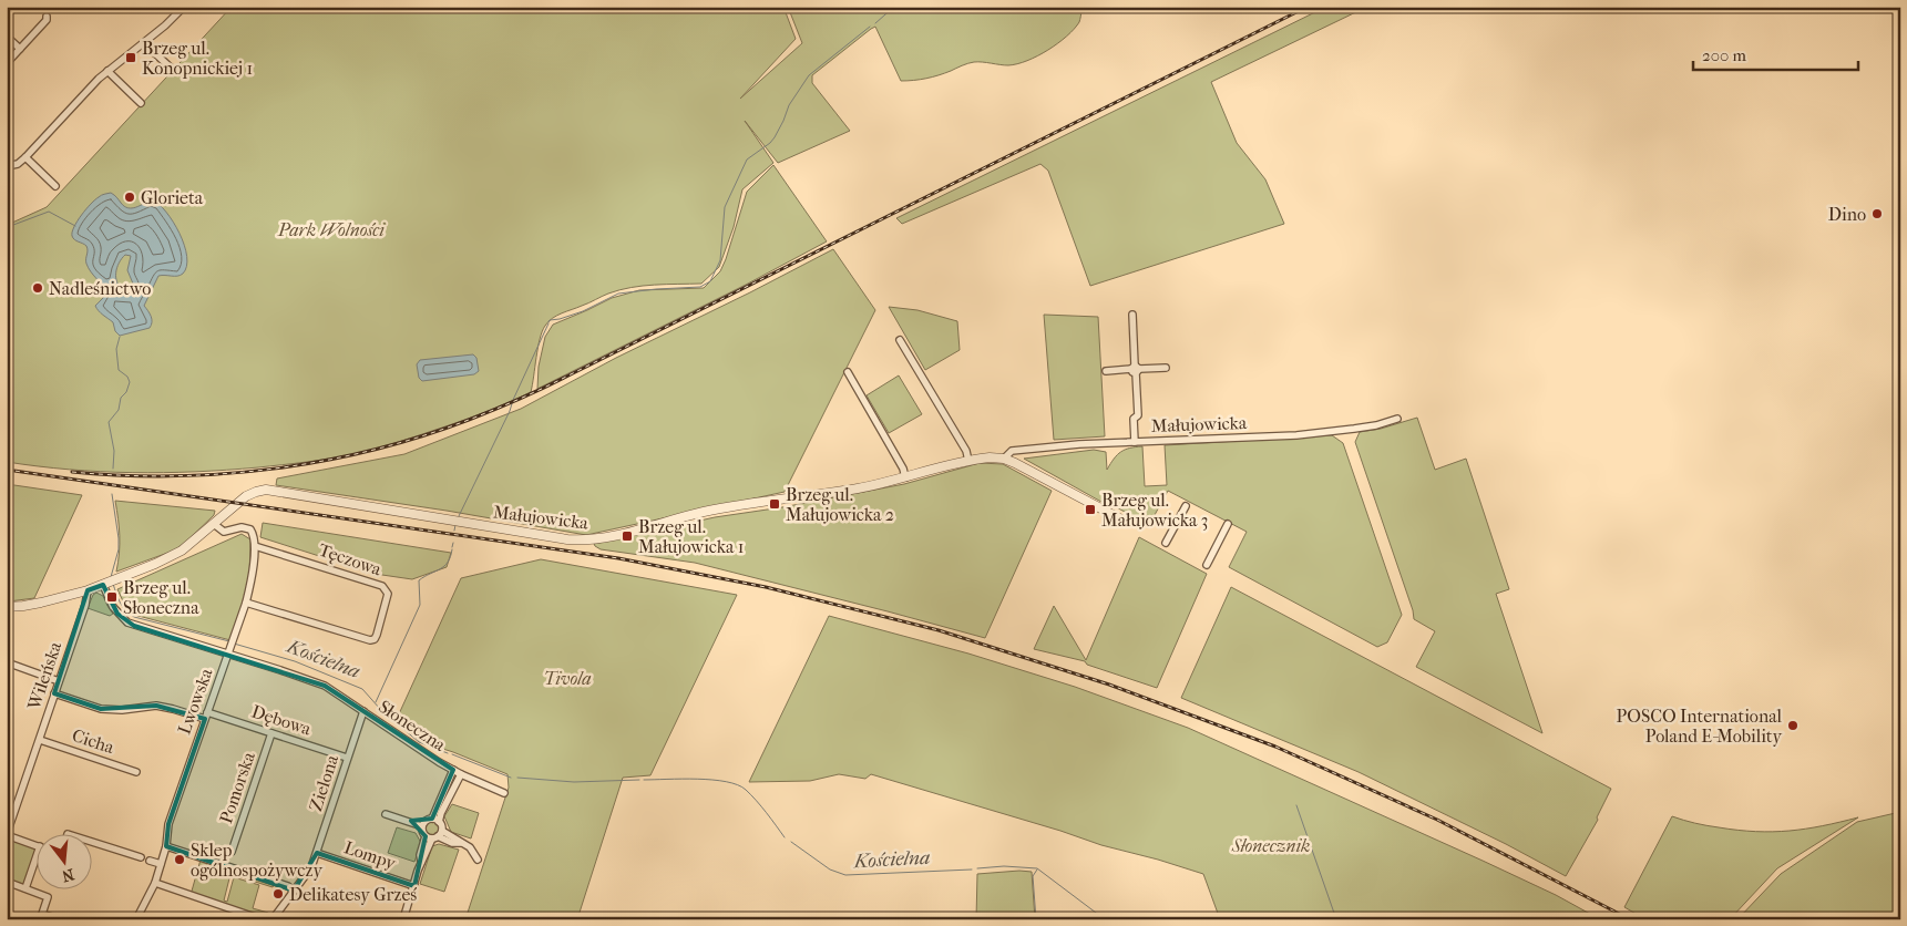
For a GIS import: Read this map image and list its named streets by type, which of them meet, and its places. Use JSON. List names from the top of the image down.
{
  "streets": {
    "street": [
      "Małujowicka",
      "Tęczowa",
      "Wileńska",
      "Lwowska",
      "Dębowa",
      "Słoneczna",
      "Cicha",
      "Zielona",
      "Pomorska",
      "Lompy"
    ]
  },
  "crossings": [
    ["Małujowicka", "Wileńska"],
    ["Małujowicka", "Słoneczna"],
    ["Tęczowa", "Lwowska"],
    ["Wileńska", "Dębowa"],
    ["Wileńska", "Cicha"],
    ["Lwowska", "Dębowa"],
    ["Lwowska", "Słoneczna"],
    ["Dębowa", "Zielona"],
    ["Dębowa", "Pomorska"],
    ["Słoneczna", "Zielona"],
    ["Zielona", "Lompy"]
  ],
  "water": ["Kościelna"],
  "parks": ["Park Wolności", "Tivola", "Słonecznik"],
  "places": {
    "transit": [
      "Brzeg ul. Konopnickiej 1",
      "Brzeg ul. Małujowicka 2",
      "Brzeg ul. Małujowicka 3",
      "Brzeg ul. Małujowicka 1",
      "Brzeg ul. Słoneczna"
    ],
    "other": [
      "Glorieta",
      "Dino",
      "Nadleśnictwo",
      "POSCO International Poland E-Mobility",
      "Sklep ogólnospożywczy",
      "Delikatesy Grześ"
    ]
  },
  "scale_bar": "200 m",
  "north": "bottom"
}
